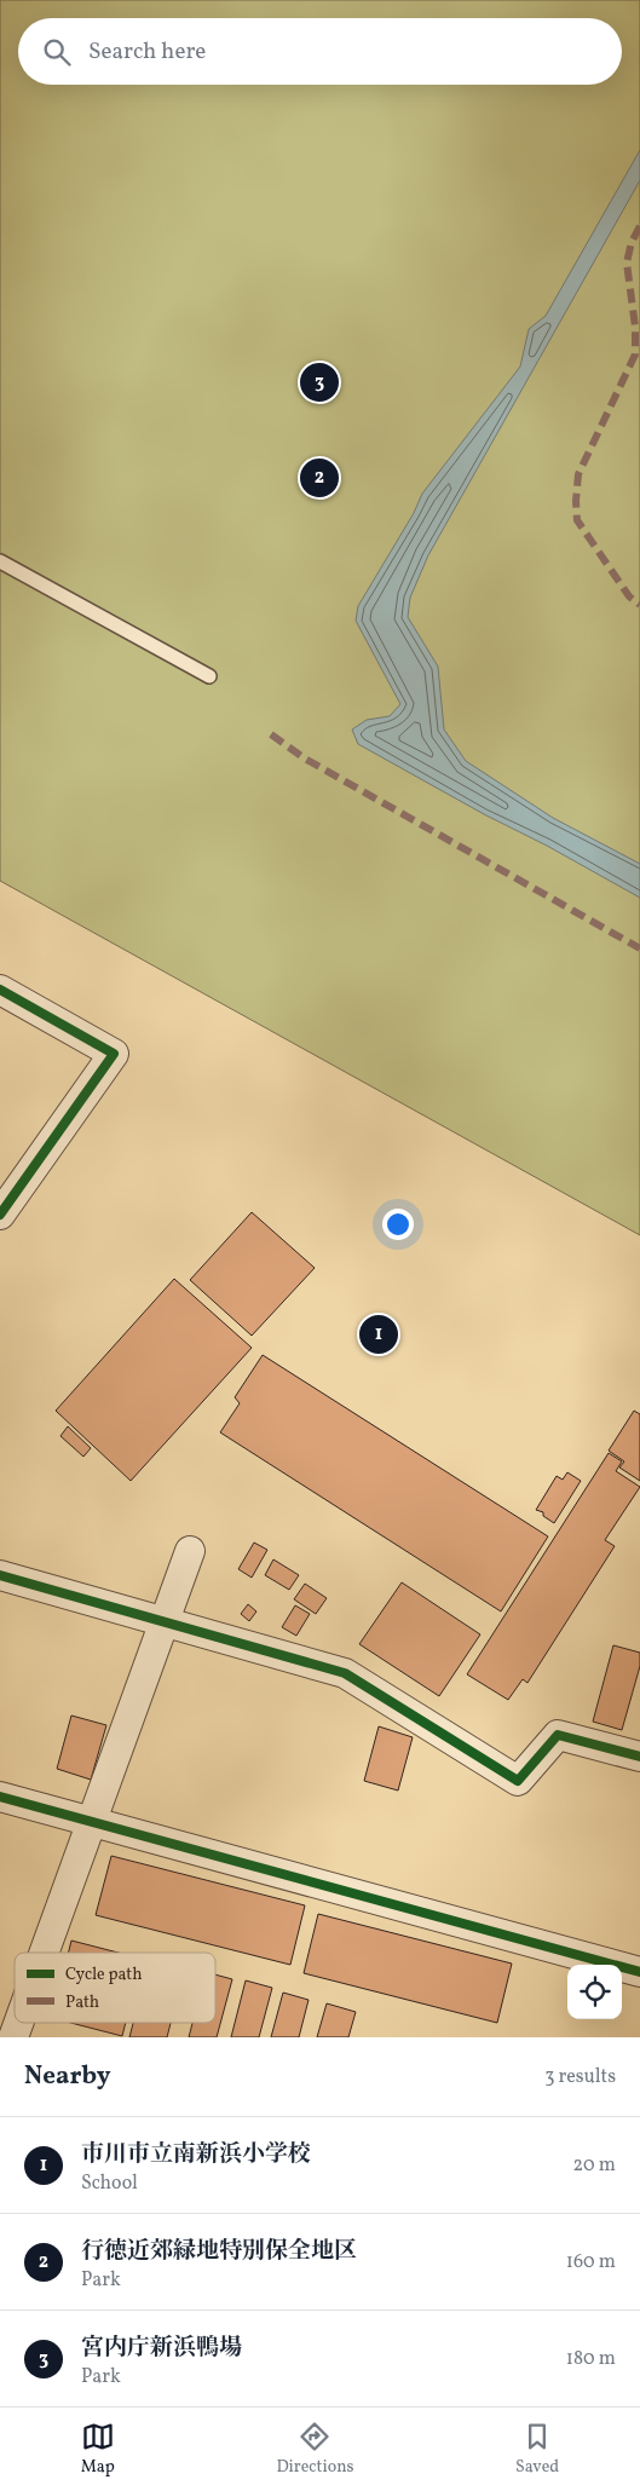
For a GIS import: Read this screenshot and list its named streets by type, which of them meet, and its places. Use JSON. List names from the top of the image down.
{
  "legend": ["Cycle path", "Path"],
  "page": {
    "search": "Search here",
    "pins": ["3", "2", "1"],
    "heading": ["Nearby", "3 results"],
    "list": [
      {
        "mark": "1",
        "name": "市川市立南新浜小学校",
        "note": "School",
        "value": "20 m"
      },
      {
        "mark": "2",
        "name": "行徳近郊緑地特別保全地区",
        "note": "Park",
        "value": "160 m"
      },
      {
        "mark": "3",
        "name": "宮内庁新浜鴨場",
        "note": "Park",
        "value": "180 m"
      }
    ],
    "nav": ["Map", "Directions", "Saved"]
  }
}
